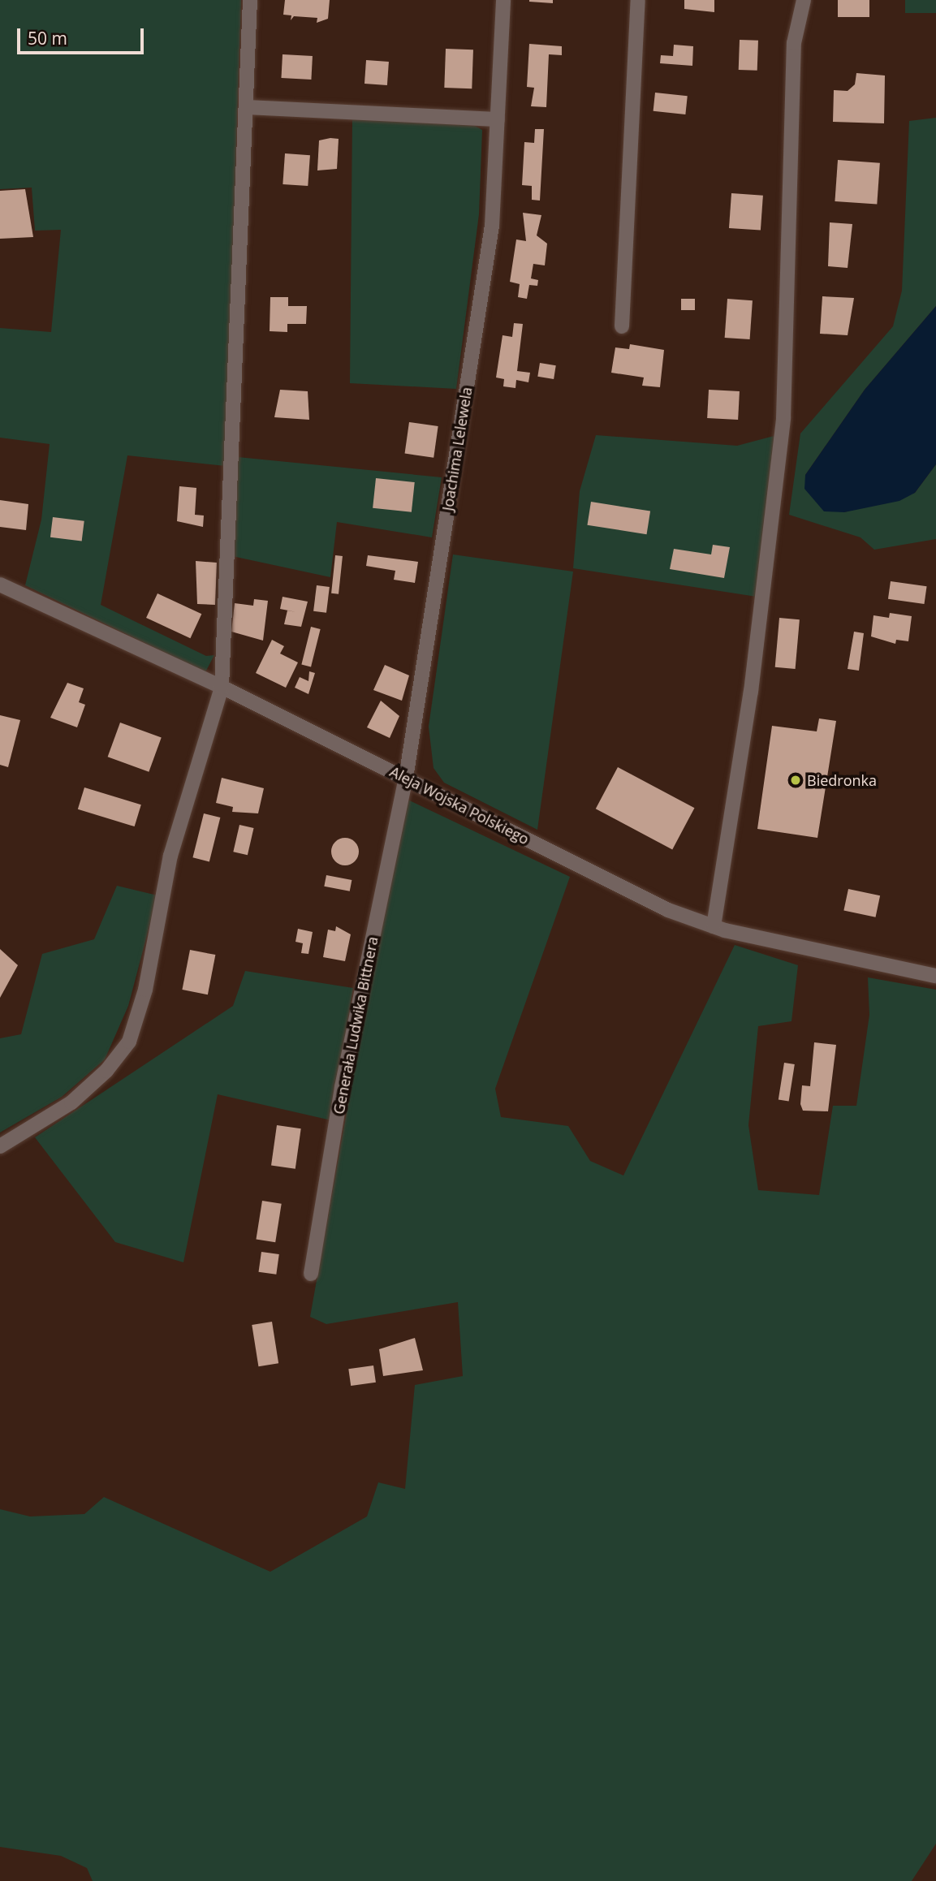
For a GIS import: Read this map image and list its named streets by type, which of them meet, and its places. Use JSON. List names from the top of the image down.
{
  "streets": {
    "street": ["Joachima Lelewela", "Aleja Wojska Polskiego", "Generała Ludwika Bittnera"]
  },
  "crossings": [
    ["Joachima Lelewela", "Aleja Wojska Polskiego"],
    ["Joachima Lelewela", "Generała Ludwika Bittnera"],
    ["Aleja Wojska Polskiego", "Generała Ludwika Bittnera"]
  ],
  "places": ["Biedronka"],
  "scale_bar": "50 m"
}
